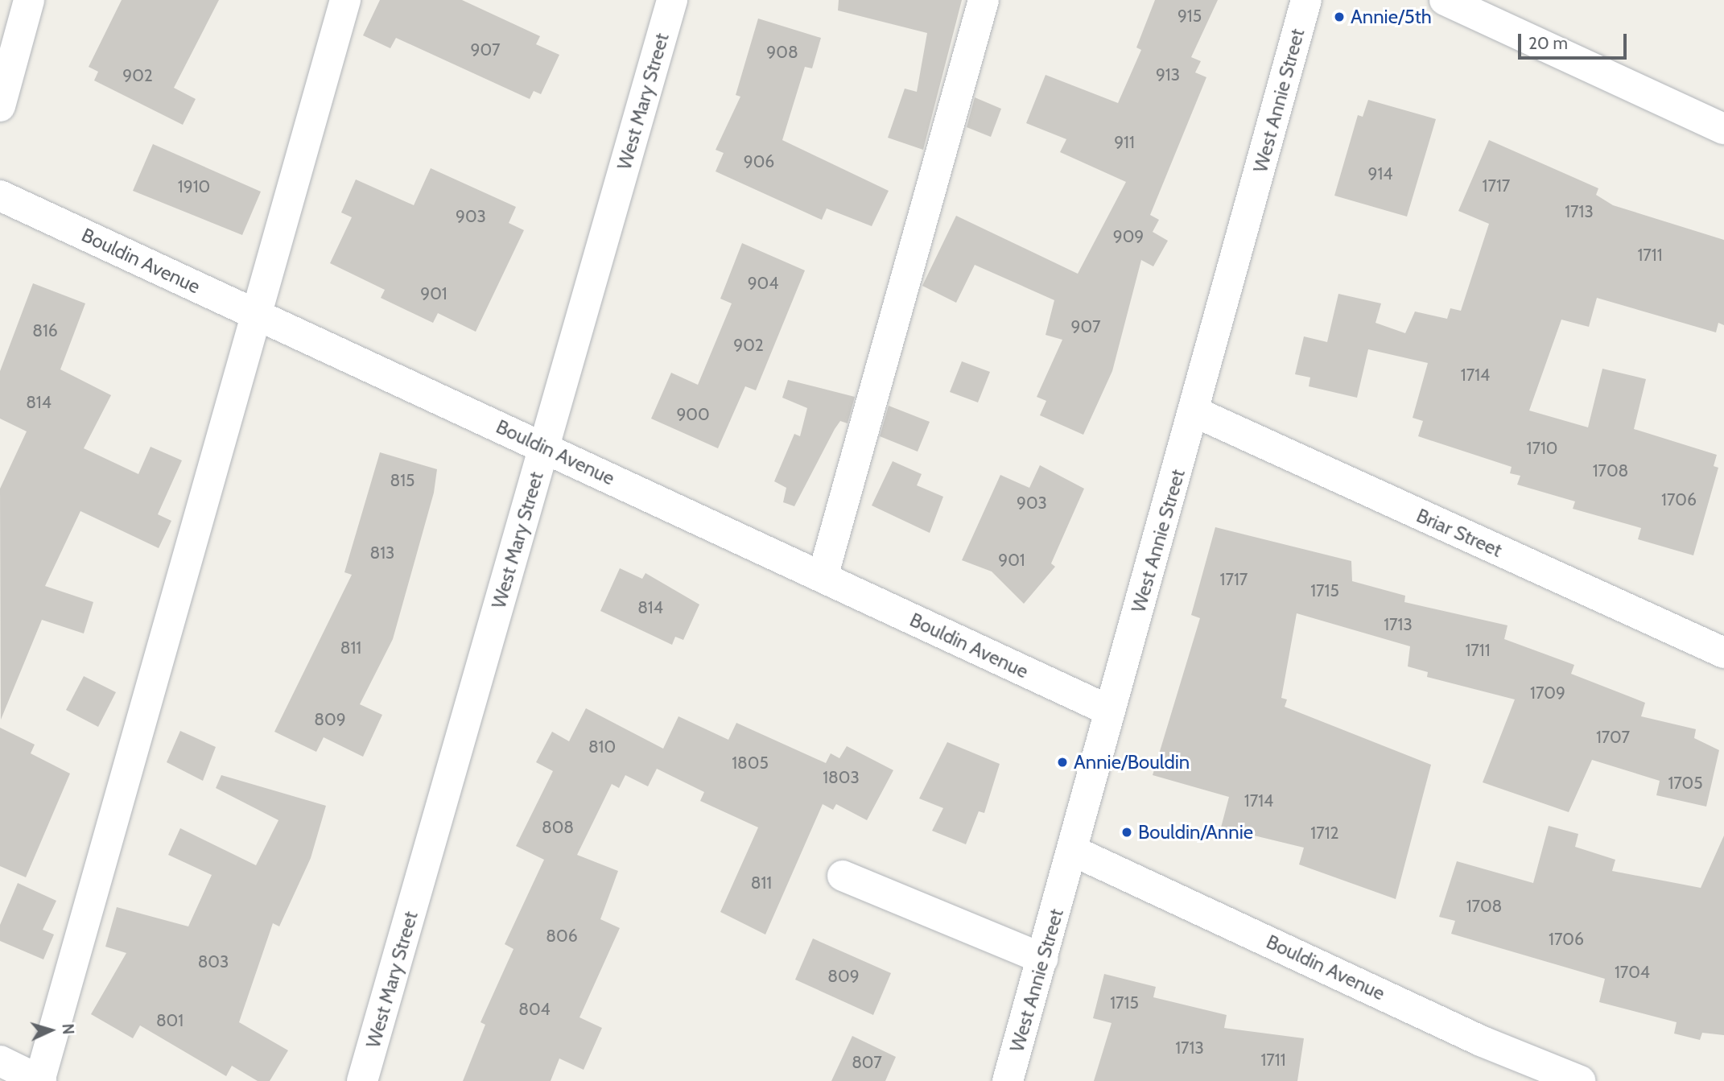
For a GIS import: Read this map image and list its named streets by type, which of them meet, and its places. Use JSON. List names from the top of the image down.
{
  "streets": {
    "street": [
      "West Annie Street",
      "West Mary Street",
      "Bouldin Avenue",
      "Briar Street"
    ]
  },
  "crossings": [
    ["West Annie Street", "Bouldin Avenue"],
    ["West Annie Street", "Briar Street"],
    ["West Mary Street", "Bouldin Avenue"]
  ],
  "places": ["Annie/5th", "Annie/Bouldin", "Bouldin/Annie"],
  "house_numbers": [
    "915",
    "907",
    "908",
    "913",
    "902",
    "911",
    "906",
    "914",
    "1717",
    "1910",
    "1713",
    "903",
    "909",
    "1711",
    "904",
    "901",
    "907",
    "816",
    "902",
    "1714",
    "814",
    "900",
    "1710",
    "1708",
    "815",
    "1706",
    "903",
    "813",
    "901",
    "1717",
    "1715",
    "814",
    "1713",
    "811",
    "1711",
    "1709",
    "809",
    "1707",
    "810",
    "1805",
    "1803",
    "1705",
    "1714",
    "808",
    "1712",
    "811",
    "1708",
    "806",
    "1706",
    "803",
    "1704",
    "809",
    "1715",
    "804",
    "801",
    "1713",
    "1711",
    "807"
  ],
  "scale_bar": "20 m",
  "north": "right"
}
